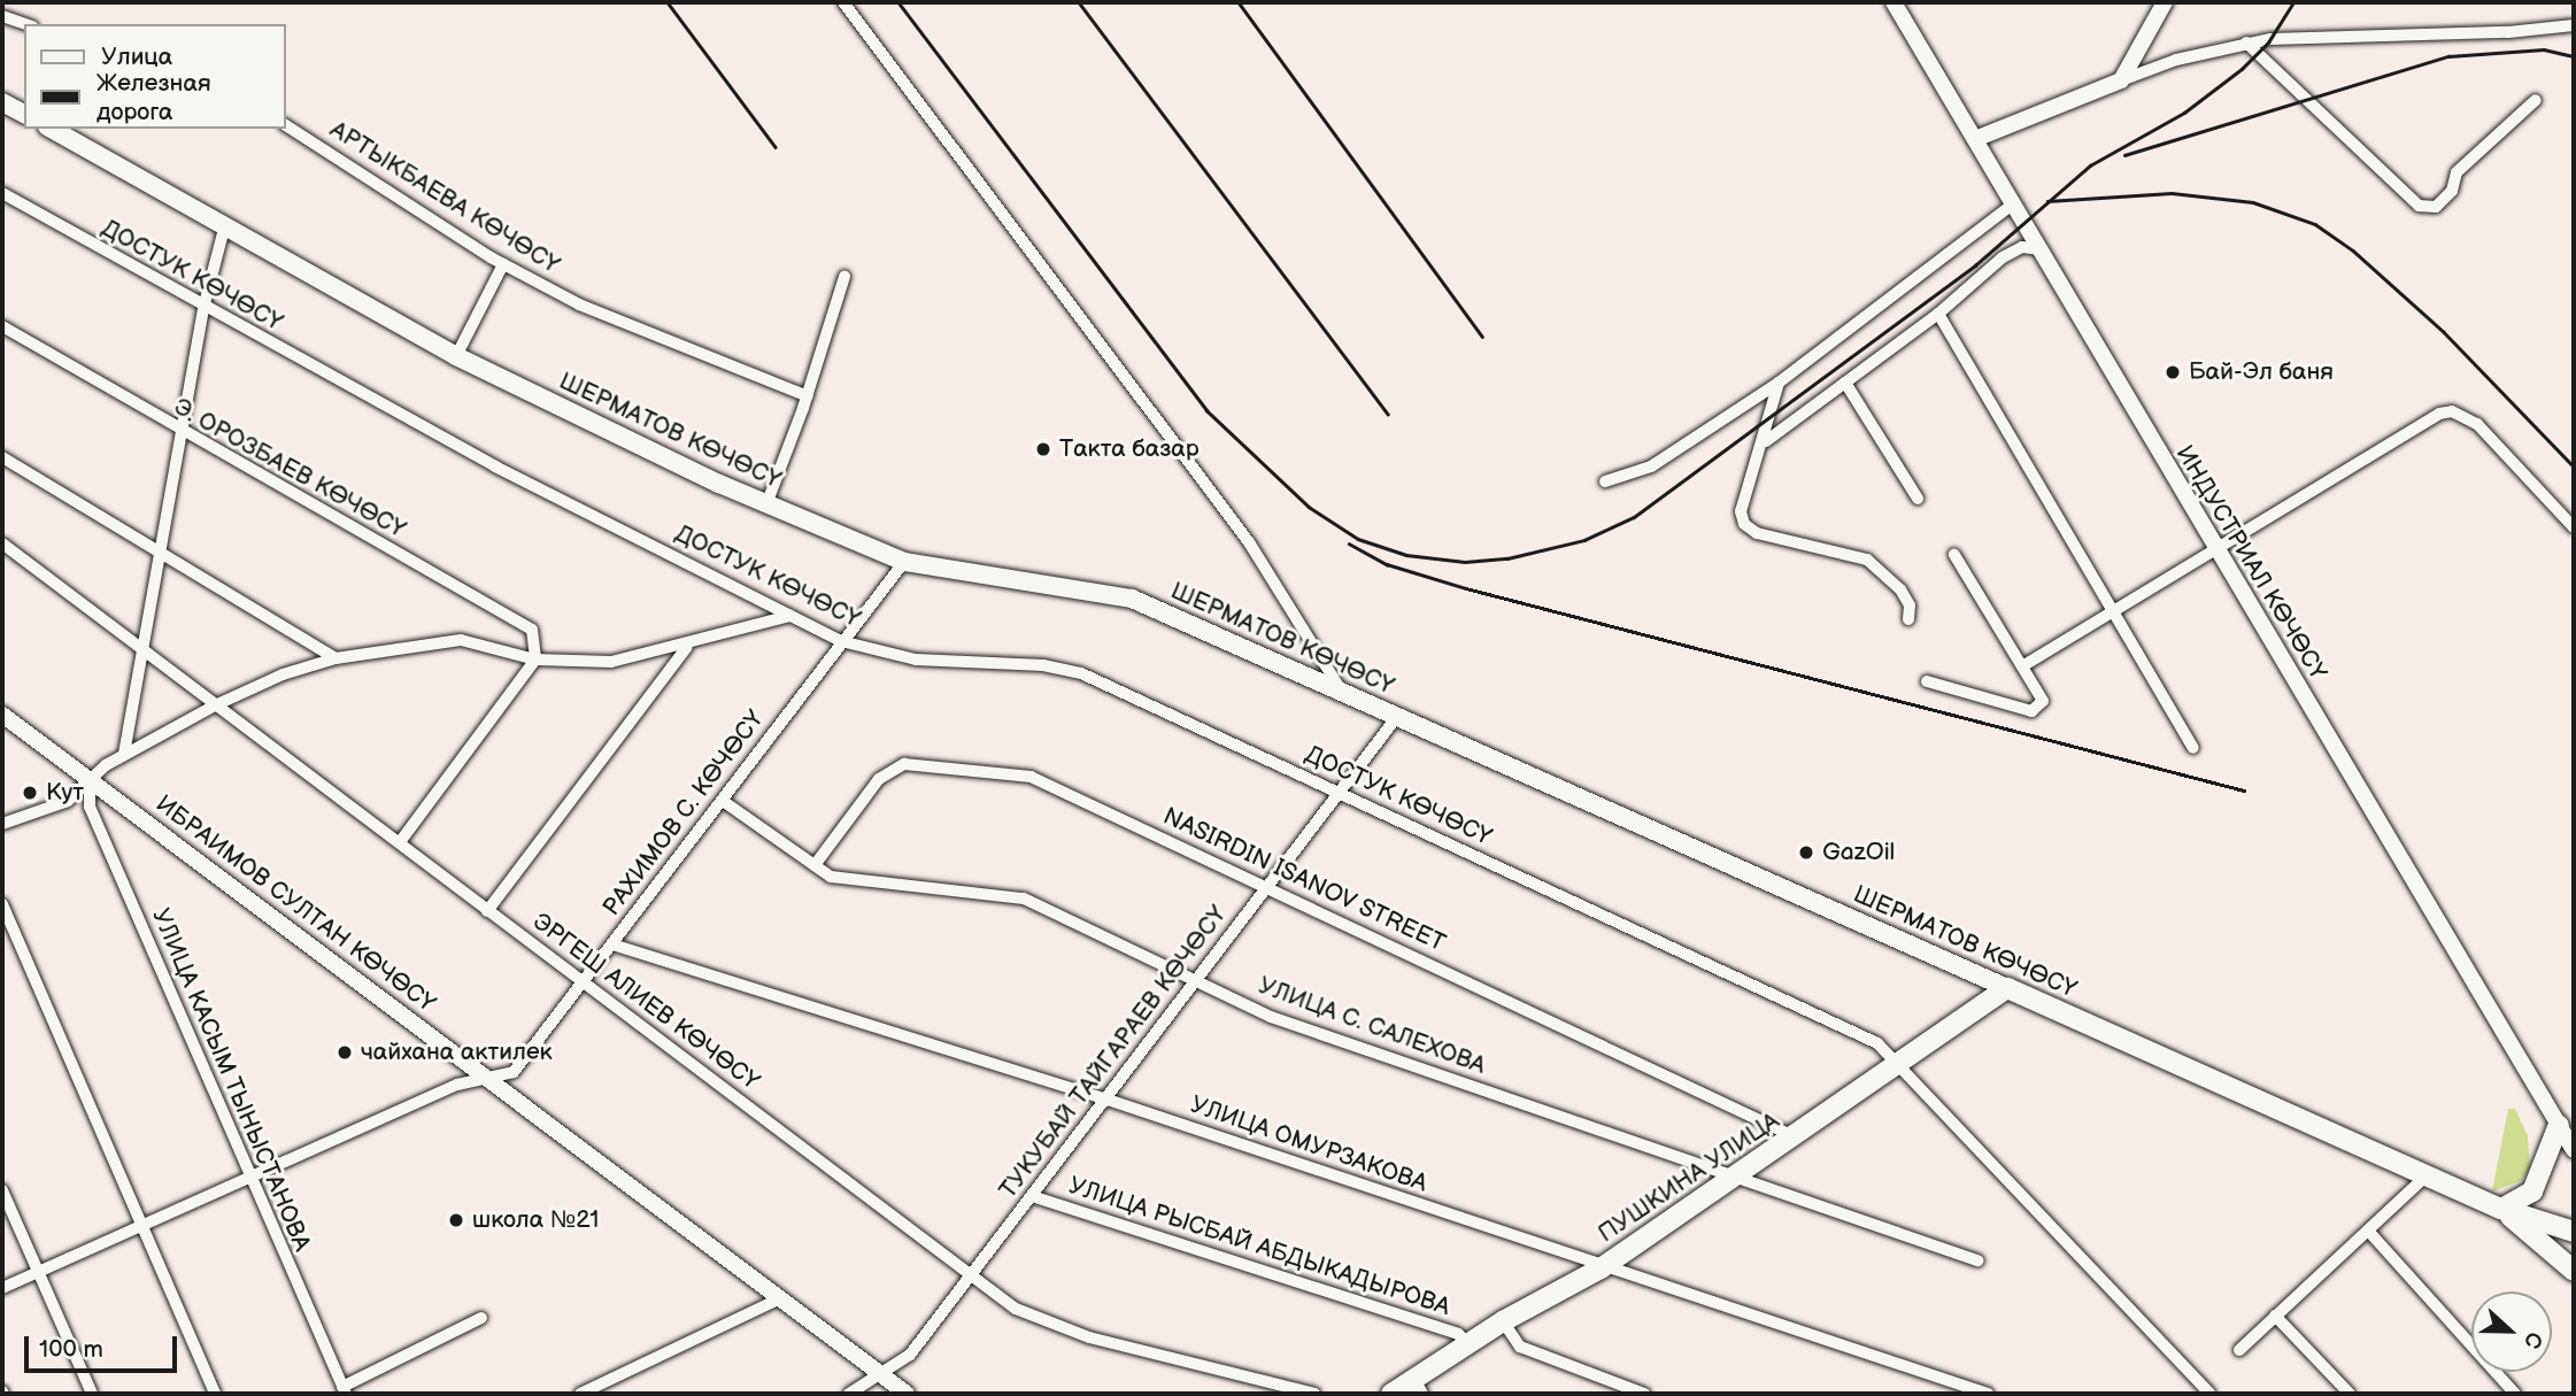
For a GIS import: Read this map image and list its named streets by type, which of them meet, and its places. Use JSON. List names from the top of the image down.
{
  "streets": {
    "highway": ["ШЕРМАТОВ КӨЧӨСҮ", "ПУШКИНА УЛИЦА"],
    "main road": ["ИНДУСТРИАЛ КӨЧӨСҮ", "ИБРАИМОВ СУЛТАН КӨЧӨСҮ"],
    "street": [
      "АРТЫКБАЕВА КӨЧӨСҮ",
      "ДОСТУК КӨЧӨСҮ",
      "Э. ОРОЗБАЕВ КӨЧӨСҮ",
      "РАХИМОВ С. КӨЧӨСҮ",
      "NASIRDIN ISANOV STREET",
      "ЭРГЕШ АЛИЕВ КӨЧӨСҮ",
      "УЛИЦА С. САЛЕХОВА",
      "ТУКУБАЙ ТАЙГАРАЕВ КӨЧӨСҮ",
      "УЛИЦА КАСЫМ ТЫНЫСТАНОВА",
      "УЛИЦА ОМУРЗАКОВА",
      "УЛИЦА РЫСБАЙ АБДЫКАДЫРОВА"
    ]
  },
  "crossings": [
    ["ДОСТУК КӨЧӨСҮ", "РАХИМОВ С. КӨЧӨСҮ"],
    ["ДОСТУК КӨЧӨСҮ", "ТУКУБАЙ ТАЙГАРАЕВ КӨЧӨСҮ"],
    ["ДОСТУК КӨЧӨСҮ", "ПУШКИНА УЛИЦА"],
    ["ШЕРМАТОВ КӨЧӨСҮ", "РАХИМОВ С. КӨЧӨСҮ"],
    ["ШЕРМАТОВ КӨЧӨСҮ", "ТУКУБАЙ ТАЙГАРАЕВ КӨЧӨСҮ"],
    ["ШЕРМАТОВ КӨЧӨСҮ", "ПУШКИНА УЛИЦА"],
    ["РАХИМОВ С. КӨЧӨСҮ", "ИБРАИМОВ СУЛТАН КӨЧӨСҮ"],
    ["РАХИМОВ С. КӨЧӨСҮ", "ЭРГЕШ АЛИЕВ КӨЧӨСҮ"],
    ["РАХИМОВ С. КӨЧӨСҮ", "УЛИЦА С. САЛЕХОВА"],
    ["РАХИМОВ С. КӨЧӨСҮ", "УЛИЦА КАСЫМ ТЫНЫСТАНОВА"],
    ["РАХИМОВ С. КӨЧӨСҮ", "УЛИЦА ОМУРЗАКОВА"],
    ["NASIRDIN ISANOV STREET", "УЛИЦА С. САЛЕХОВА"],
    ["NASIRDIN ISANOV STREET", "ТУКУБАЙ ТАЙГАРАЕВ КӨЧӨСҮ"],
    ["NASIRDIN ISANOV STREET", "ПУШКИНА УЛИЦА"],
    ["ИБРАИМОВ СУЛТАН КӨЧӨСҮ", "ТУКУБАЙ ТАЙГАРАЕВ КӨЧӨСҮ"],
    ["ИБРАИМОВ СУЛТАН КӨЧӨСҮ", "УЛИЦА КАСЫМ ТЫНЫСТАНОВА"],
    ["ЭРГЕШ АЛИЕВ КӨЧӨСҮ", "ТУКУБАЙ ТАЙГАРАЕВ КӨЧӨСҮ"],
    ["УЛИЦА С. САЛЕХОВА", "ТУКУБАЙ ТАЙГАРАЕВ КӨЧӨСҮ"],
    ["УЛИЦА С. САЛЕХОВА", "ПУШКИНА УЛИЦА"],
    ["ТУКУБАЙ ТАЙГАРАЕВ КӨЧӨСҮ", "УЛИЦА ОМУРЗАКОВА"],
    ["ТУКУБАЙ ТАЙГАРАЕВ КӨЧӨСҮ", "УЛИЦА РЫСБАЙ АБДЫКАДЫРОВА"],
    ["УЛИЦА ОМУРЗАКОВА", "ПУШКИНА УЛИЦА"],
    ["ПУШКИНА УЛИЦА", "УЛИЦА РЫСБАЙ АБДЫКАДЫРОВА"]
  ],
  "places": [
    "Бай-Эл баня",
    "Такта базар",
    "Кут",
    "GazOil",
    "чайхана актилек",
    "школа №21"
  ],
  "legend": ["Улица", "Железная дорога"],
  "scale_bar": "100 m",
  "north": "right"
}
